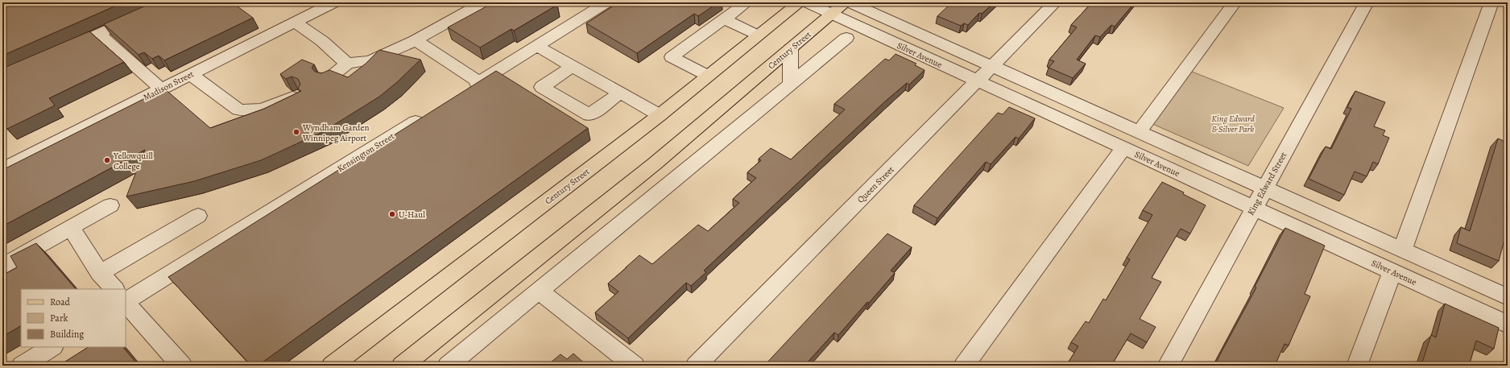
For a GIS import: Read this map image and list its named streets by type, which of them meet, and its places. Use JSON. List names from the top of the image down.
{
  "streets": {
    "main road": ["Century Street"],
    "street": [
      "Silver Avenue",
      "Madison Street",
      "Kensington Street",
      "King Edward Street",
      "Queen Street"
    ]
  },
  "crossings": [
    ["Century Street", "Silver Avenue"],
    ["Silver Avenue", "King Edward Street"],
    ["Silver Avenue", "Queen Street"]
  ],
  "parks": ["King Edward & Silver Park"],
  "places": ["Wyndham Garden Winnipeg Airport", "Yellowquill College", "U-Haul"],
  "legend": ["Road", "Park", "Building"]
}
